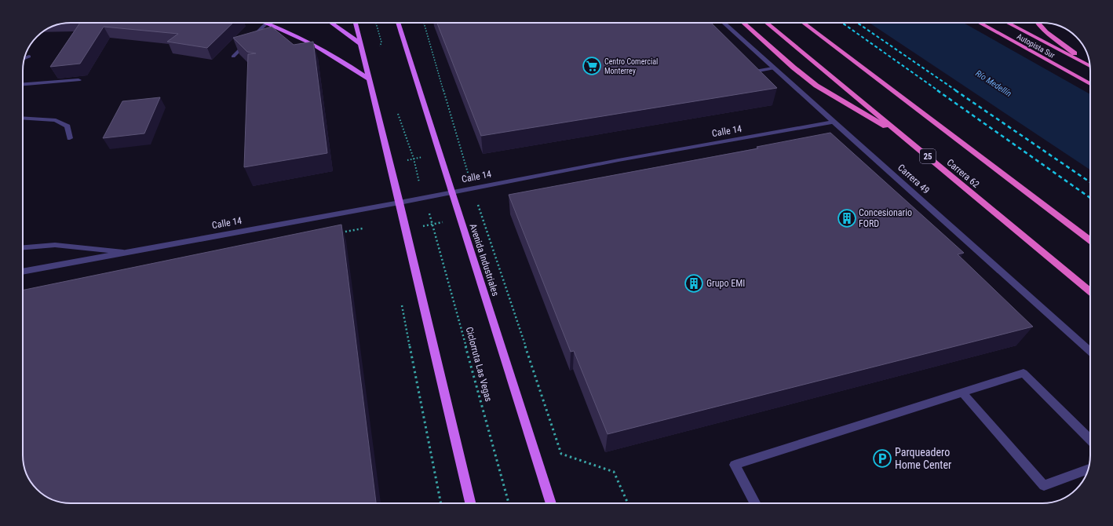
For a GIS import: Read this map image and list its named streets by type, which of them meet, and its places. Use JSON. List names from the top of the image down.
{
  "streets": {
    "highway": ["Autopista Sur", "25", "Carrera 62"],
    "main road": ["Avenida Industriales"],
    "street": ["Calle 14", "Carrera 49"],
    "path": ["Ciclorruta Las Vegas"]
  },
  "crossings": [
    ["Calle 14", "Carrera 49"],
    ["Calle 14", "Avenida Industriales"]
  ],
  "water": ["Río Medellín"],
  "places": {
    "supermarket": ["Centro Comercial Monterrey"],
    "building": ["Concesionario FORD", "Grupo EMI"],
    "parking": ["Parqueadero Home Center"]
  }
}
